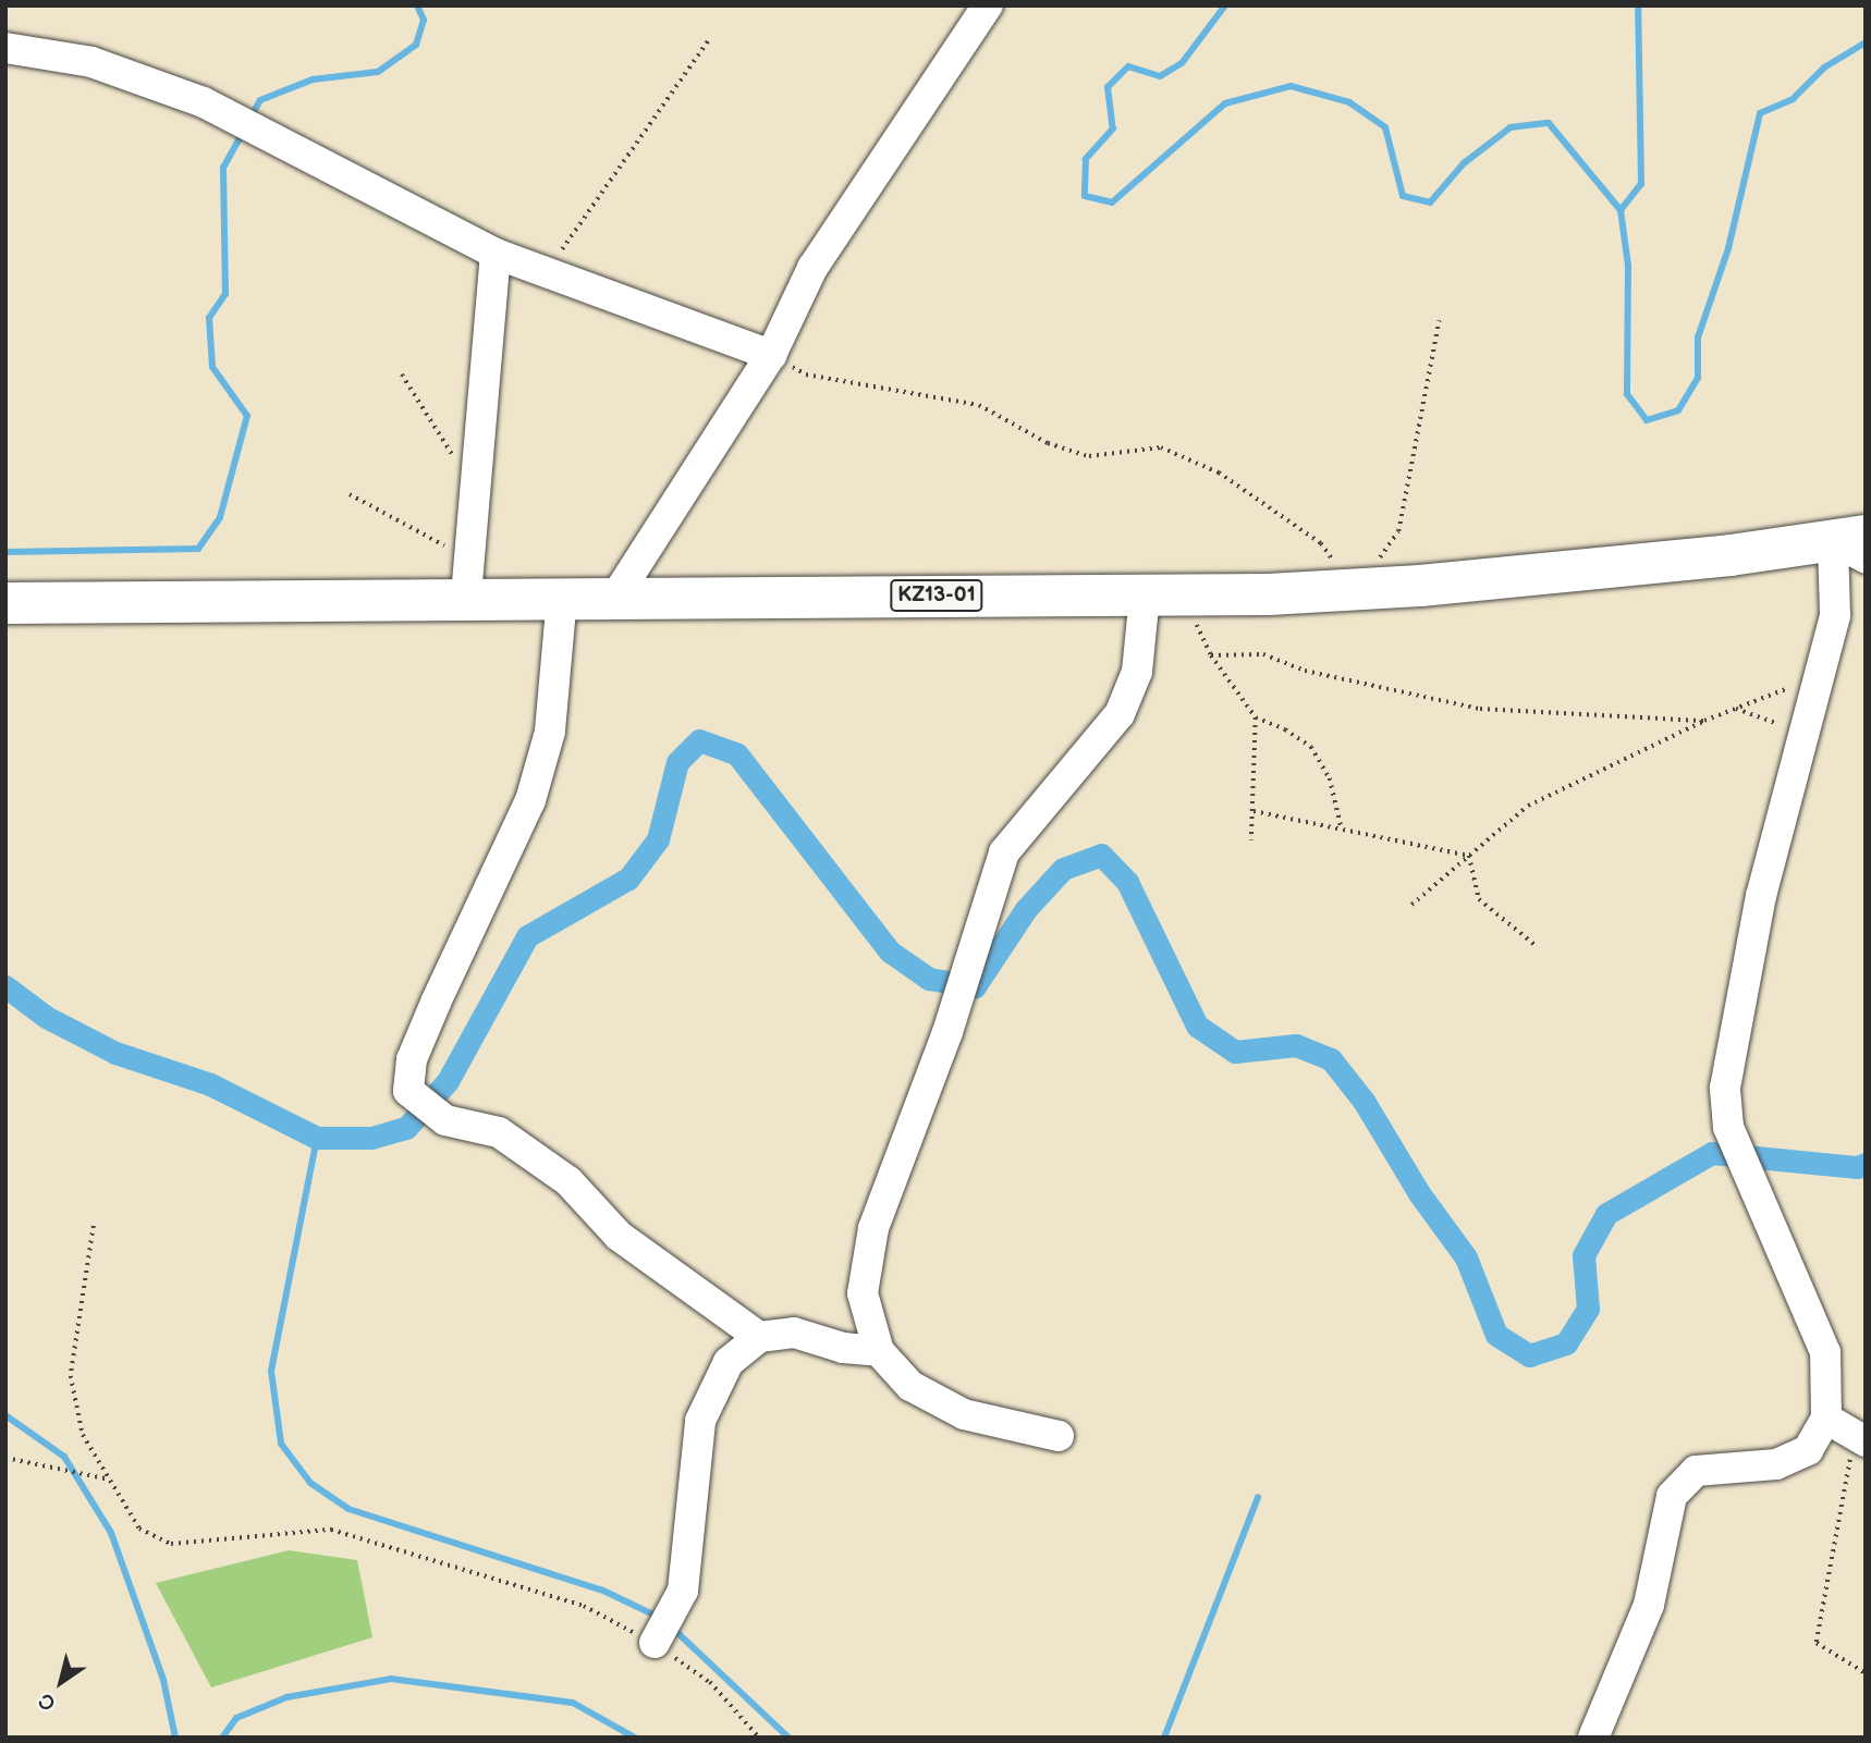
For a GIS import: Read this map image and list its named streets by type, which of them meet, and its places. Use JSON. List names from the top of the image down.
{
  "streets": {
    "highway": ["KZ13-01"]
  },
  "north": "bottom left"
}
